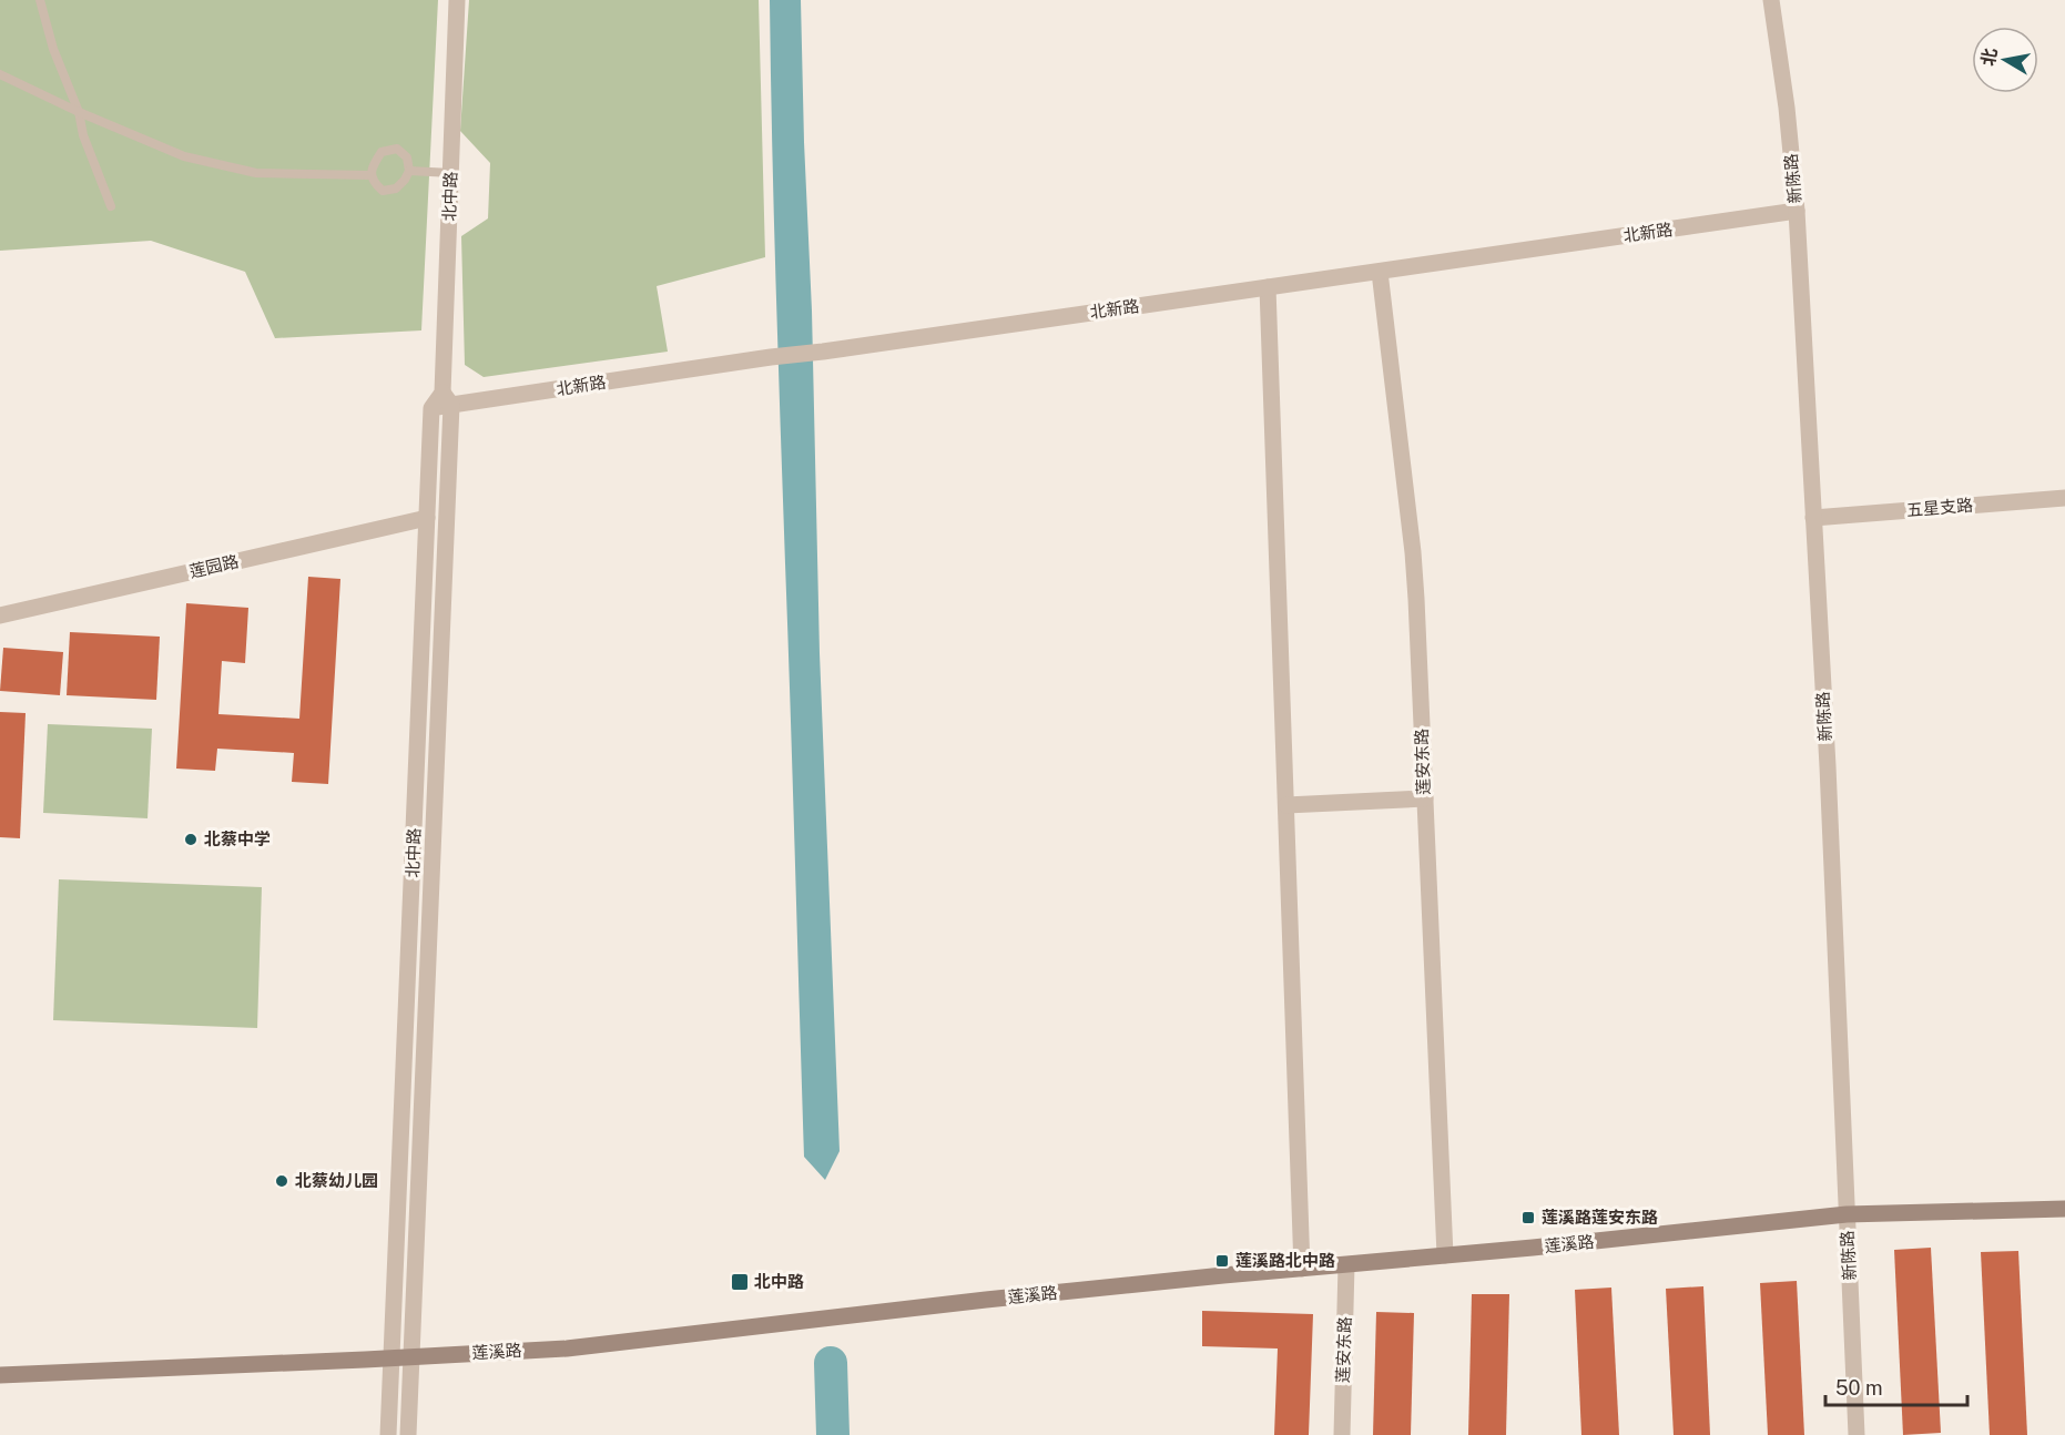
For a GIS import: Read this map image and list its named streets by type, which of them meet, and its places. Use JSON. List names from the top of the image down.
{
  "streets": {
    "main road": ["莲溪路"],
    "street": [
      "新陈路",
      "北中路",
      "北新路",
      "五星支路",
      "莲园路",
      "莲安东路"
    ]
  },
  "crossings": [
    ["新陈路", "北新路"],
    ["新陈路", "五星支路"],
    ["新陈路", "莲溪路"],
    ["北中路", "北新路"],
    ["北中路", "莲园路"],
    ["北中路", "莲溪路"],
    ["北新路", "莲安东路"],
    ["莲安东路", "莲溪路"]
  ],
  "places": {
    "other": ["北蔡中学", "北蔡幼儿园"],
    "transit": ["莲溪路莲安东路", "莲溪路北中路", "北中路"]
  },
  "scale_bar": "50 m",
  "north": "left"
}
